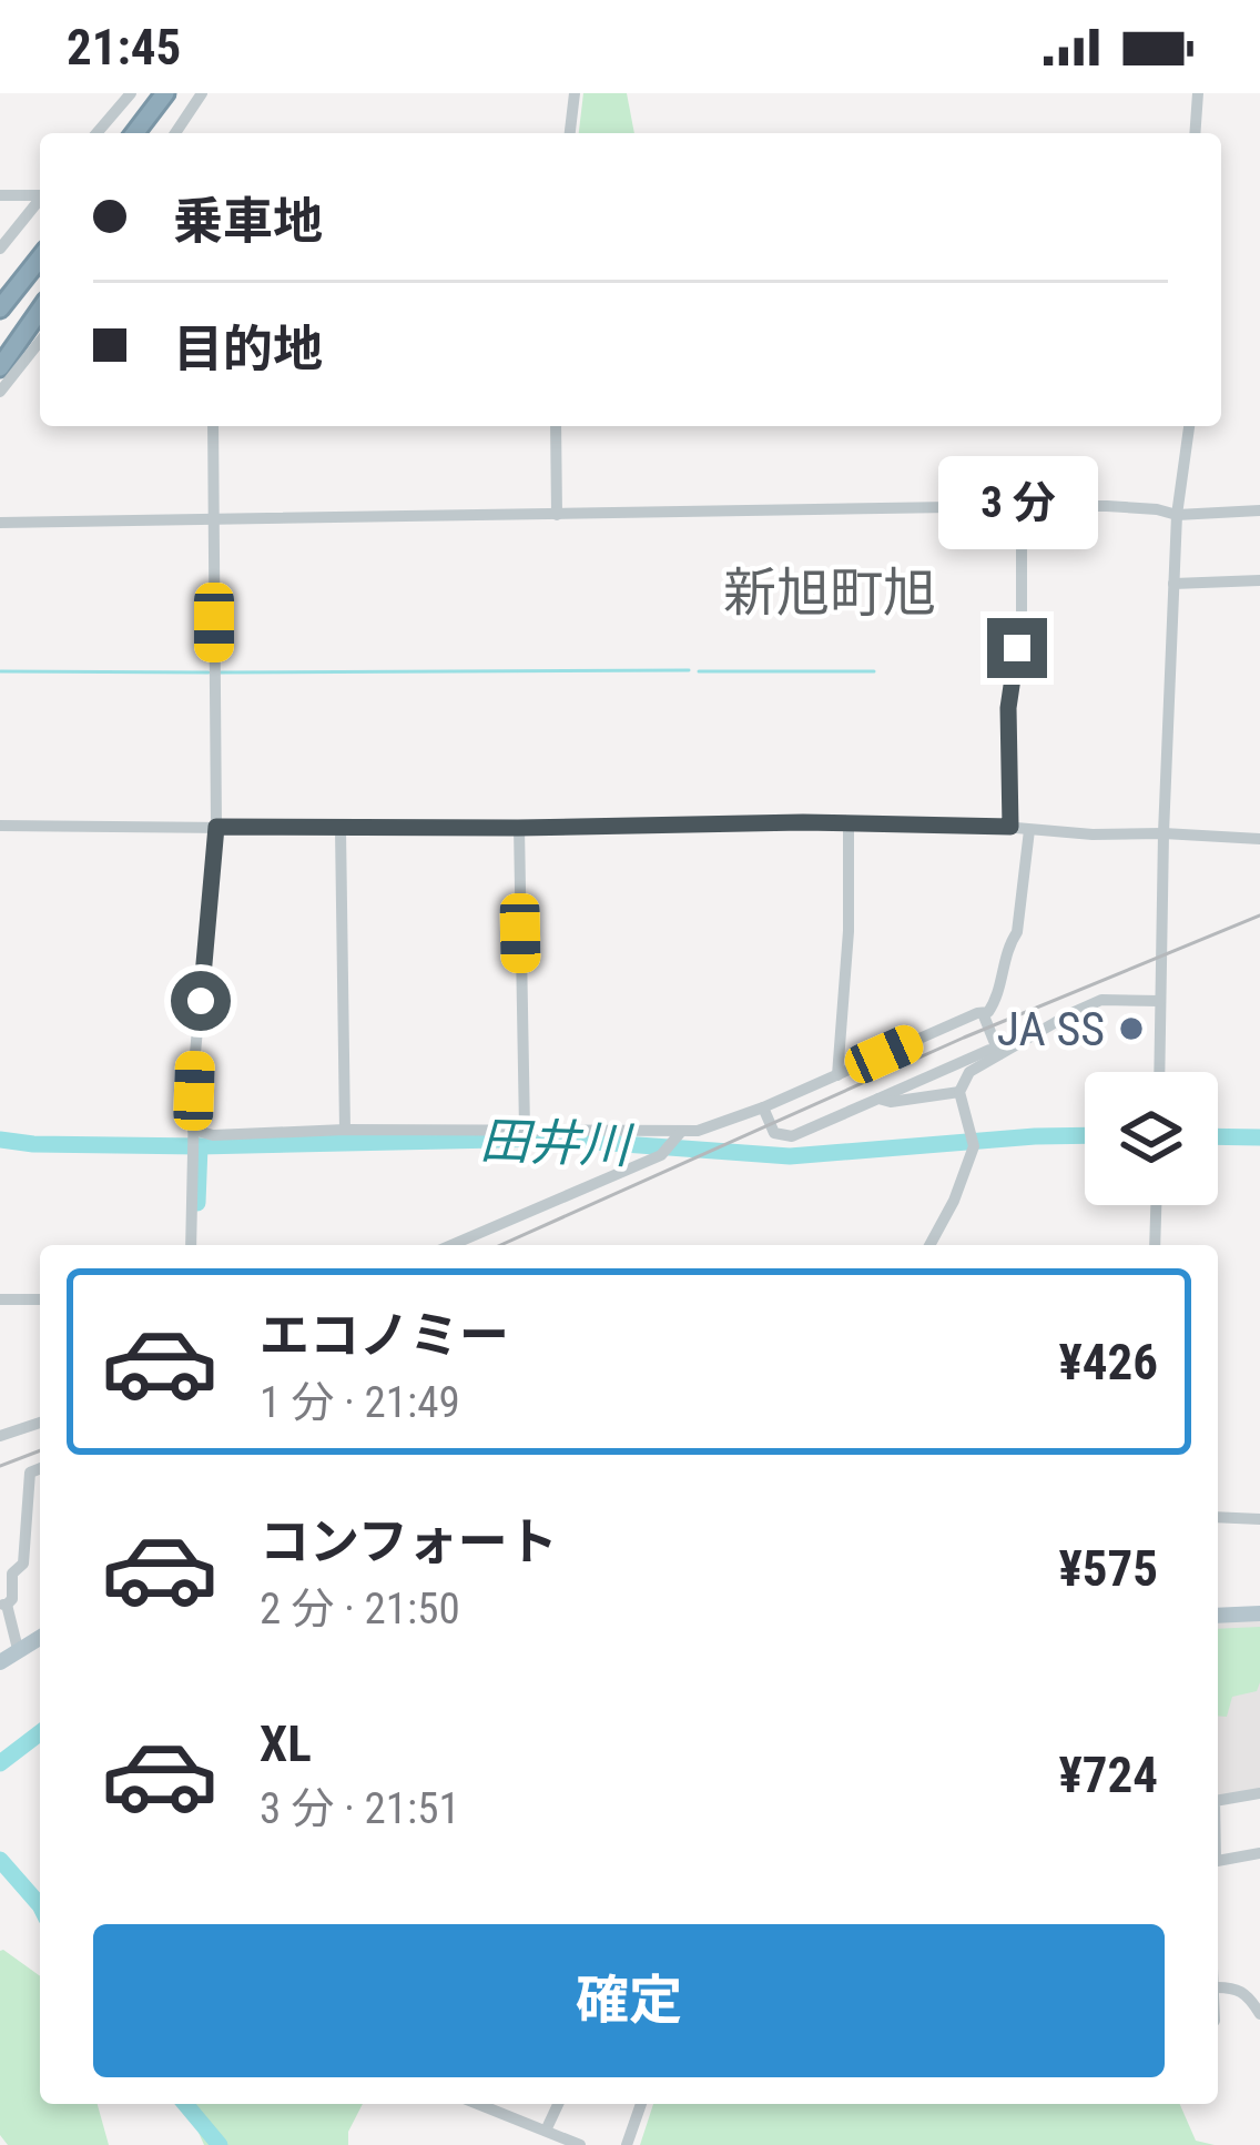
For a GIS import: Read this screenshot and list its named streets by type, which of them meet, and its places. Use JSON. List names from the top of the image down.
{
  "districts": ["新旭町旭"],
  "water": ["田井川"],
  "places": ["JA SS"],
  "page": {
    "status": "21:45",
    "banner": ["乗車地", "目的地"],
    "bubble": "3 分",
    "list": [
      {
        "name": "エコノミー",
        "note": "1 分 · 21:49",
        "value": "¥426"
      },
      {
        "name": "コンフォート",
        "note": "2 分 · 21:50",
        "value": "¥575"
      },
      {
        "name": "XL",
        "note": "3 分 · 21:51",
        "value": "¥724"
      }
    ],
    "buttons": "確定"
  }
}
